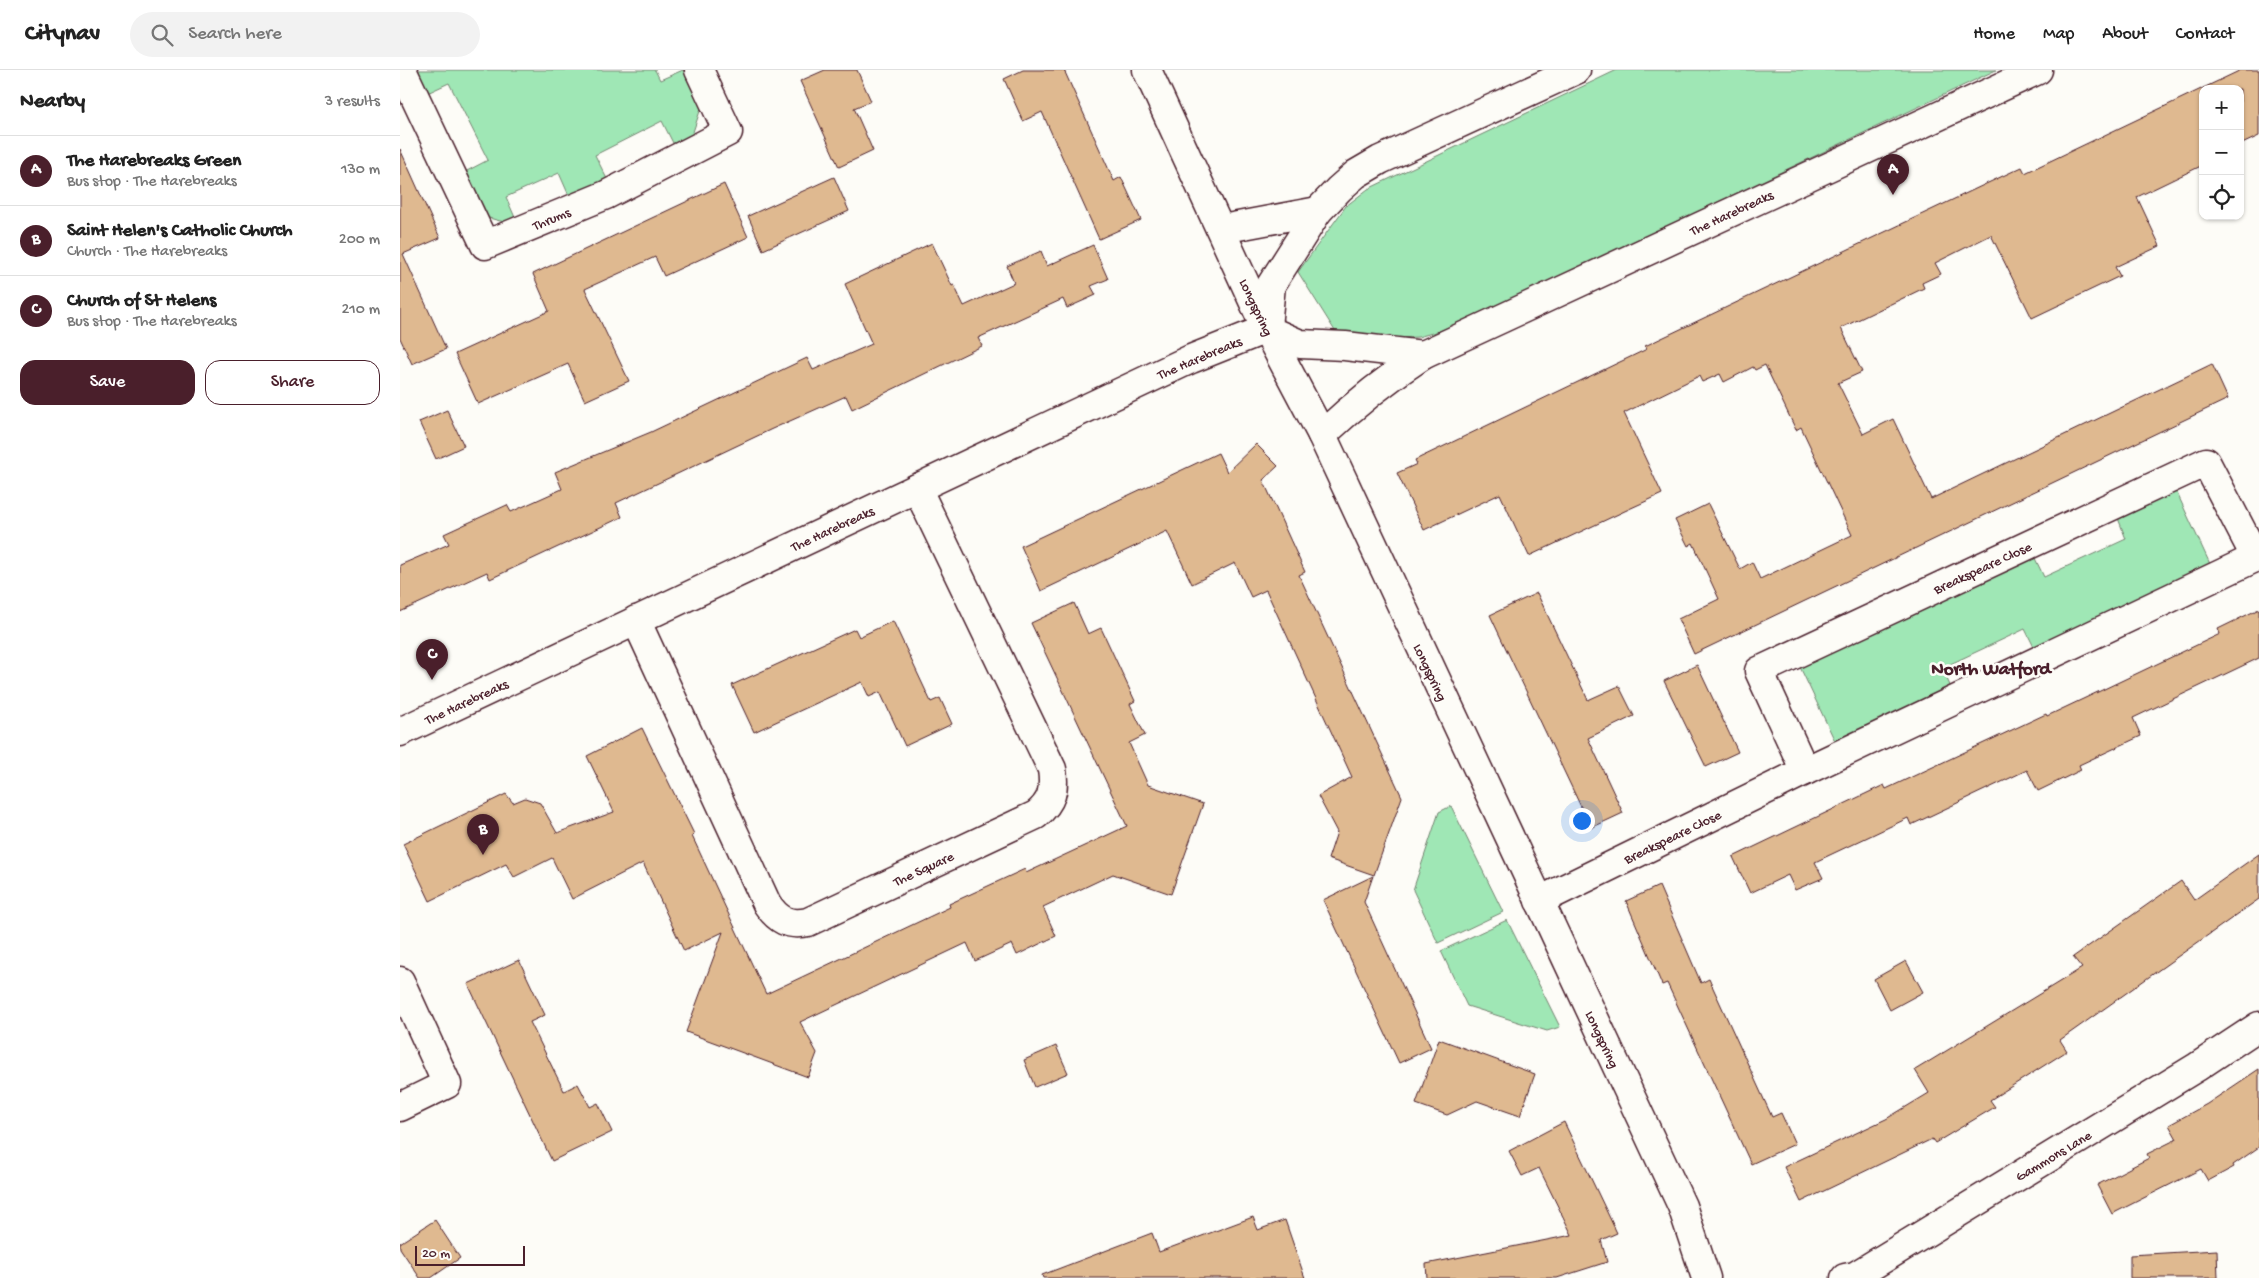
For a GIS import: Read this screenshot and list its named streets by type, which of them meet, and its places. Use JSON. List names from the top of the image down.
{
  "streets": {
    "street": [
      "The Harebreaks",
      "Thrums",
      "Longspring",
      "Breakspeare Close",
      "The Square",
      "Gammons Lane"
    ]
  },
  "crossings": [
    ["The Harebreaks", "Longspring"],
    ["The Harebreaks", "The Square"],
    ["Longspring", "Breakspeare Close"]
  ],
  "districts": ["North Watford"],
  "scale_bar": "20 m",
  "page": {
    "header": "Citynav",
    "search": "Search here",
    "nav": [
      "Home",
      "Map",
      "About",
      "Contact"
    ],
    "heading": ["Nearby", "3 results"],
    "map_buttons": ["+", "−"],
    "list": [
      {
        "mark": "A",
        "name": "The Harebreaks Green",
        "note": "Bus stop · The Harebreaks",
        "value": "130 m"
      },
      {
        "mark": "B",
        "name": "Saint Helen's Catholic Church",
        "note": "Church · The Harebreaks",
        "value": "200 m"
      },
      {
        "mark": "C",
        "name": "Church of St Helens",
        "note": "Bus stop · The Harebreaks",
        "value": "210 m"
      }
    ],
    "pins": ["A", "C", "B"],
    "buttons": ["Save", "Share"],
    "scale": "20 m"
  }
}
